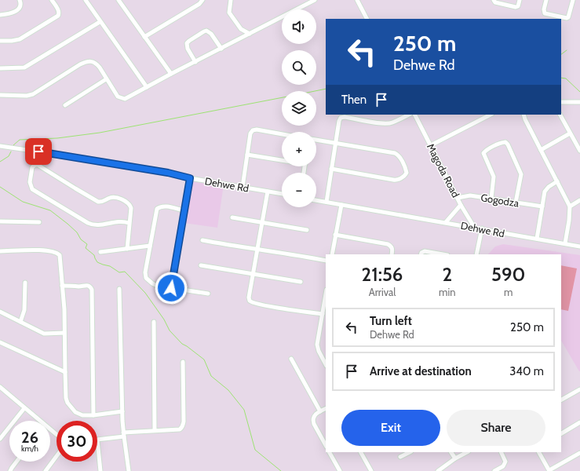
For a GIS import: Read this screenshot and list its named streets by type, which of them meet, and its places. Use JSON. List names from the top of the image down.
{
  "streets": {
    "street": ["Magoda Road", "Dehwe Rd", "Gogodza"]
  },
  "crossings": [
    ["Magoda Road", "Dehwe Rd"],
    ["Magoda Road", "Gogodza"]
  ],
  "page": {
    "map_buttons": ["+", "−"],
    "turn": ["250 m", "Dehwe Rd"],
    "then": "Then",
    "eta": [
      "21:56",
      "Arrival",
      "2",
      "min",
      "590",
      "m"
    ],
    "list": [
      {
        "name": "Turn left",
        "note": "Dehwe Rd",
        "value": "250 m"
      },
      {
        "name": "Arrive at destination",
        "value": "340 m"
      }
    ],
    "buttons": ["Exit", "Share"],
    "speed": "26 km/h",
    "limit": "30"
  }
}
